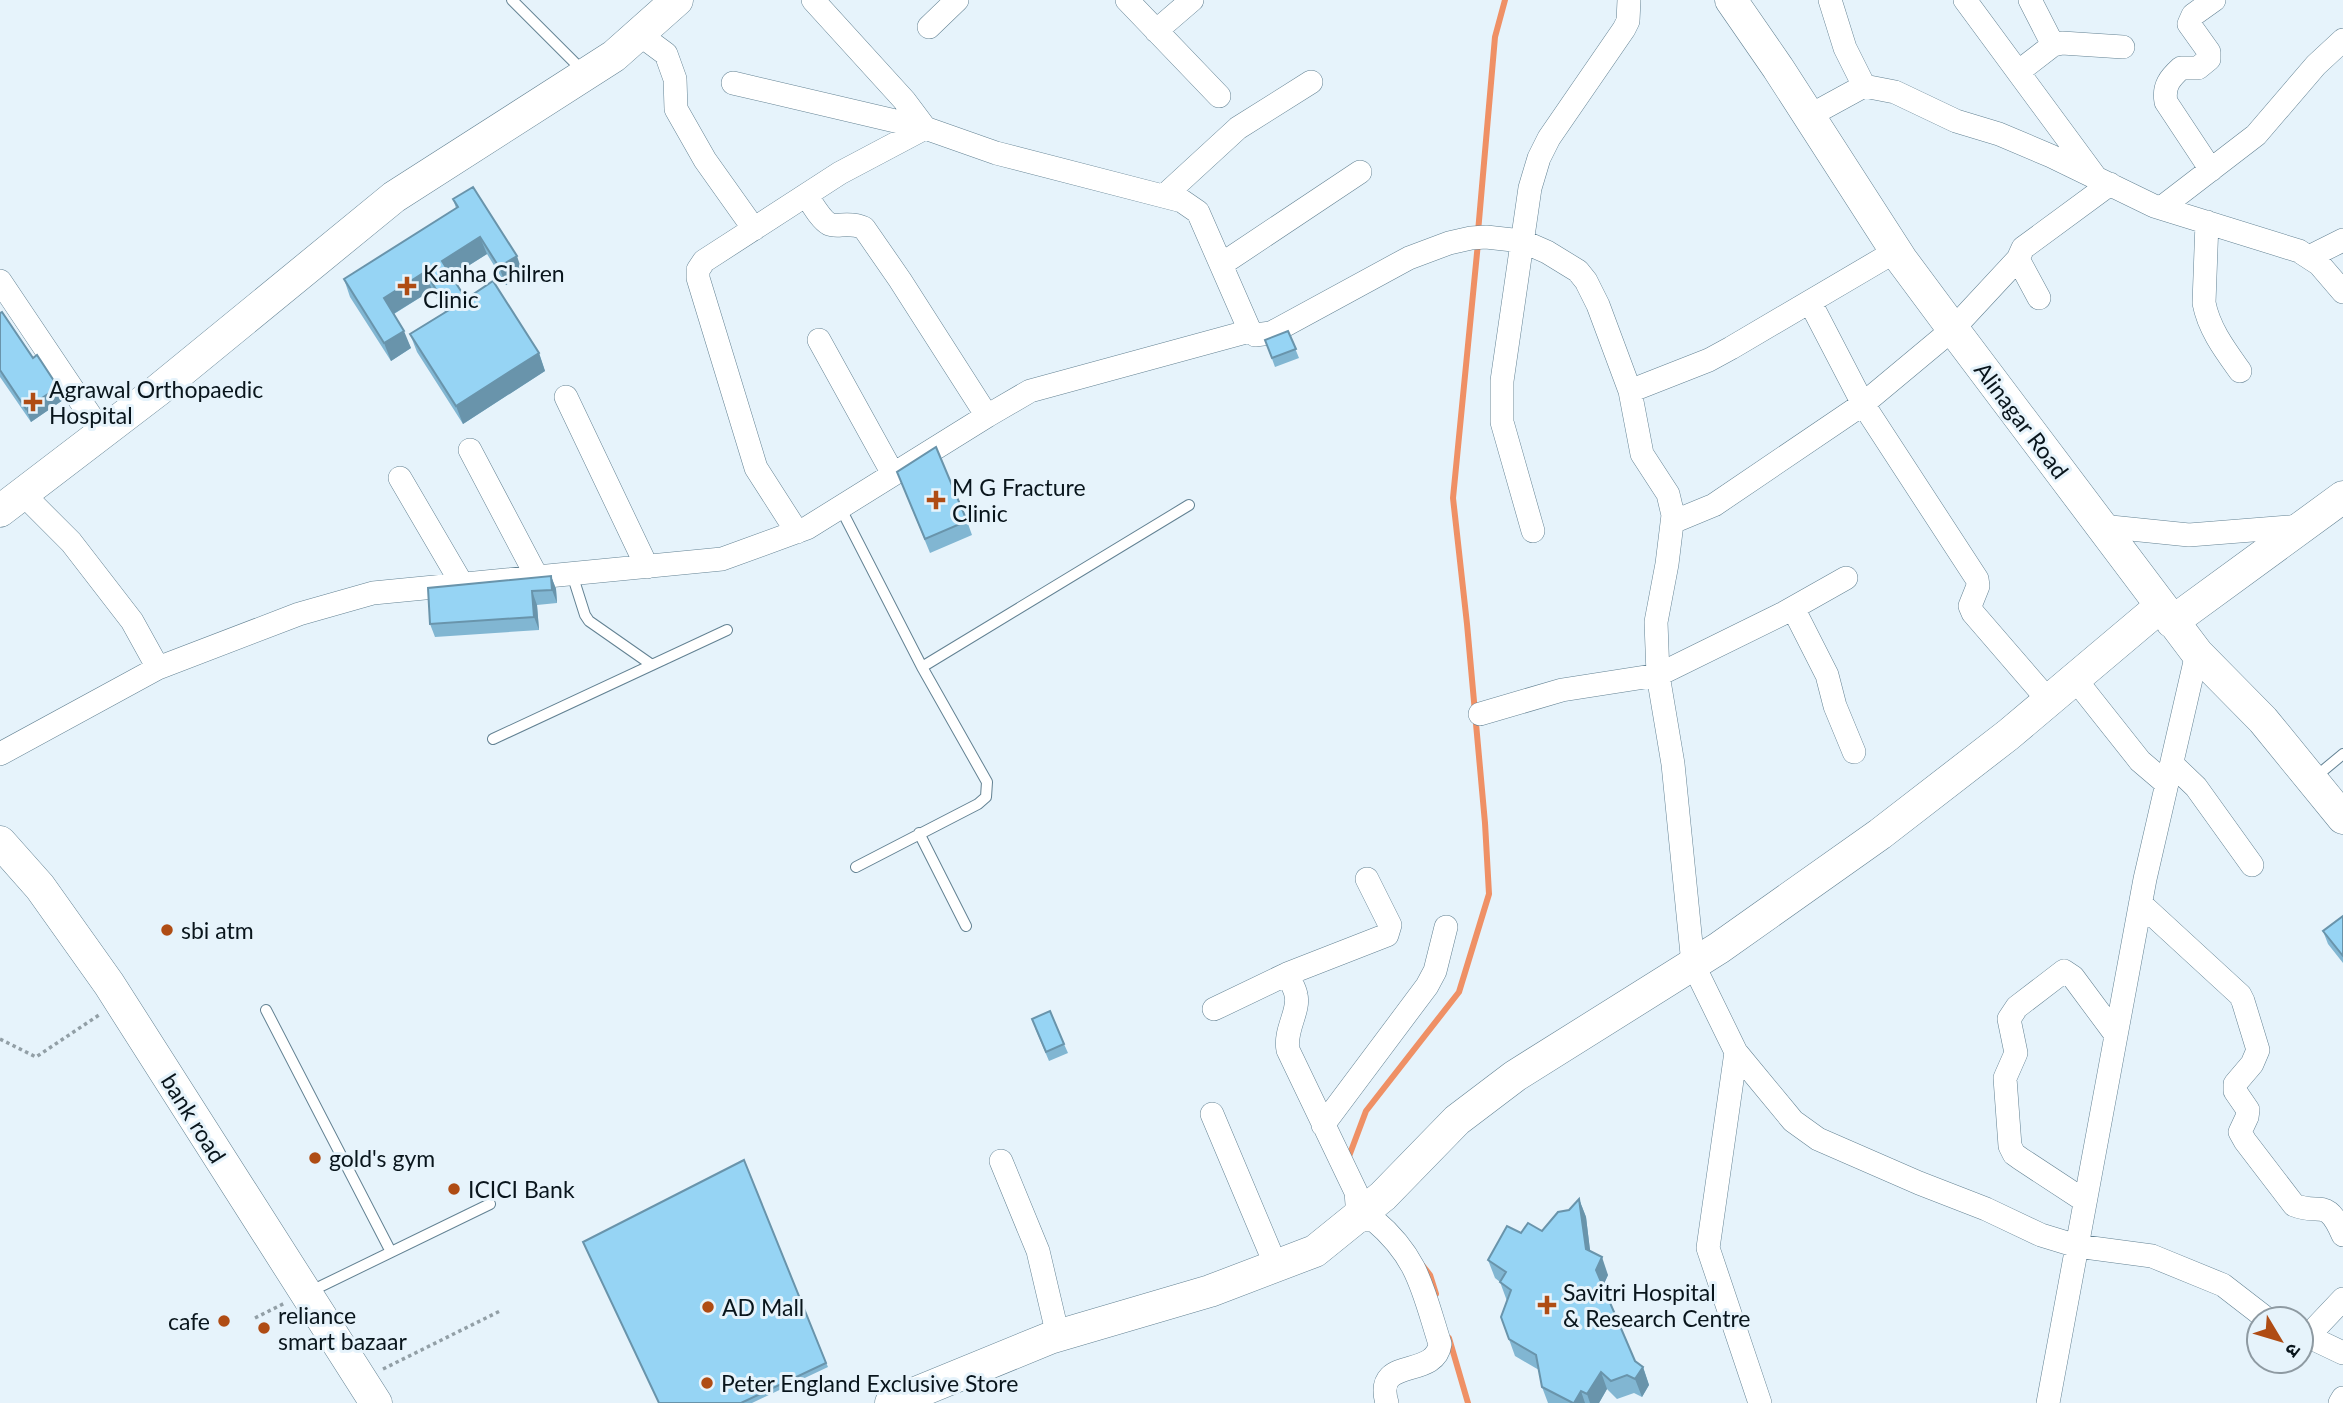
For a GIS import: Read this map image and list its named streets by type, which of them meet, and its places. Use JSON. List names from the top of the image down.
{
  "streets": {
    "main road": ["Alinagar Road", "bank road"]
  },
  "places": {
    "health": [
      "Kanha Chilren Clinic",
      "Agrawal Orthopaedic Hospital",
      "M G Fracture Clinic",
      "Savitri Hospital & Research Centre"
    ],
    "other": [
      "sbi atm",
      "gold's gym",
      "ICICI Bank",
      "AD Mall",
      "cafe",
      "reliance smart bazaar",
      "Peter England Exclusive Store"
    ]
  },
  "north": "bottom right"
}
